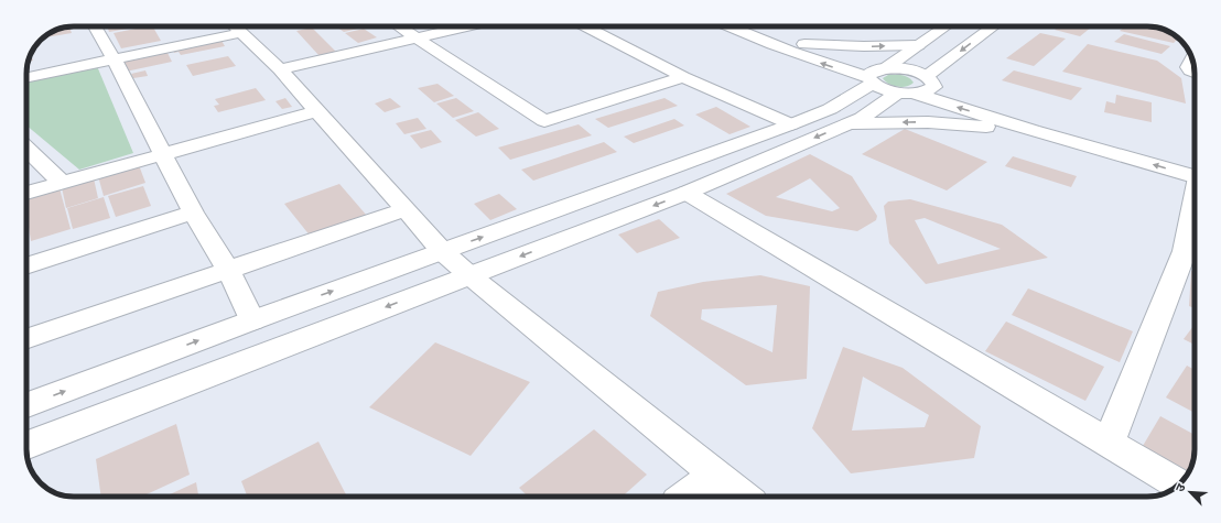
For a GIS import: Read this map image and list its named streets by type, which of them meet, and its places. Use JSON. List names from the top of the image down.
{
  "north": "top left"
}
